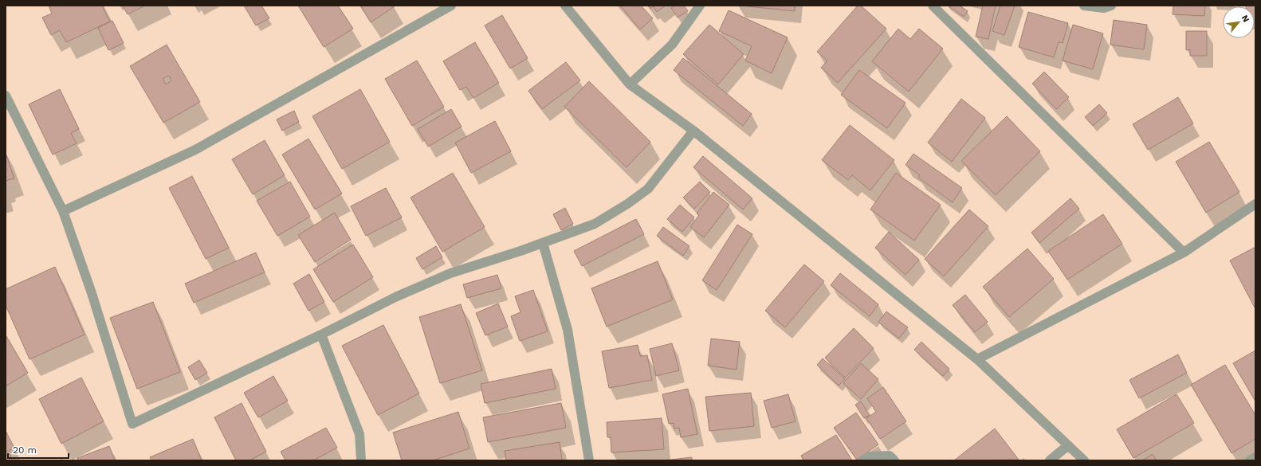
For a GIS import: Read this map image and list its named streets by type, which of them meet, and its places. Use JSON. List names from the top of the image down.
{
  "scale_bar": "20 m",
  "north": "top right"
}
